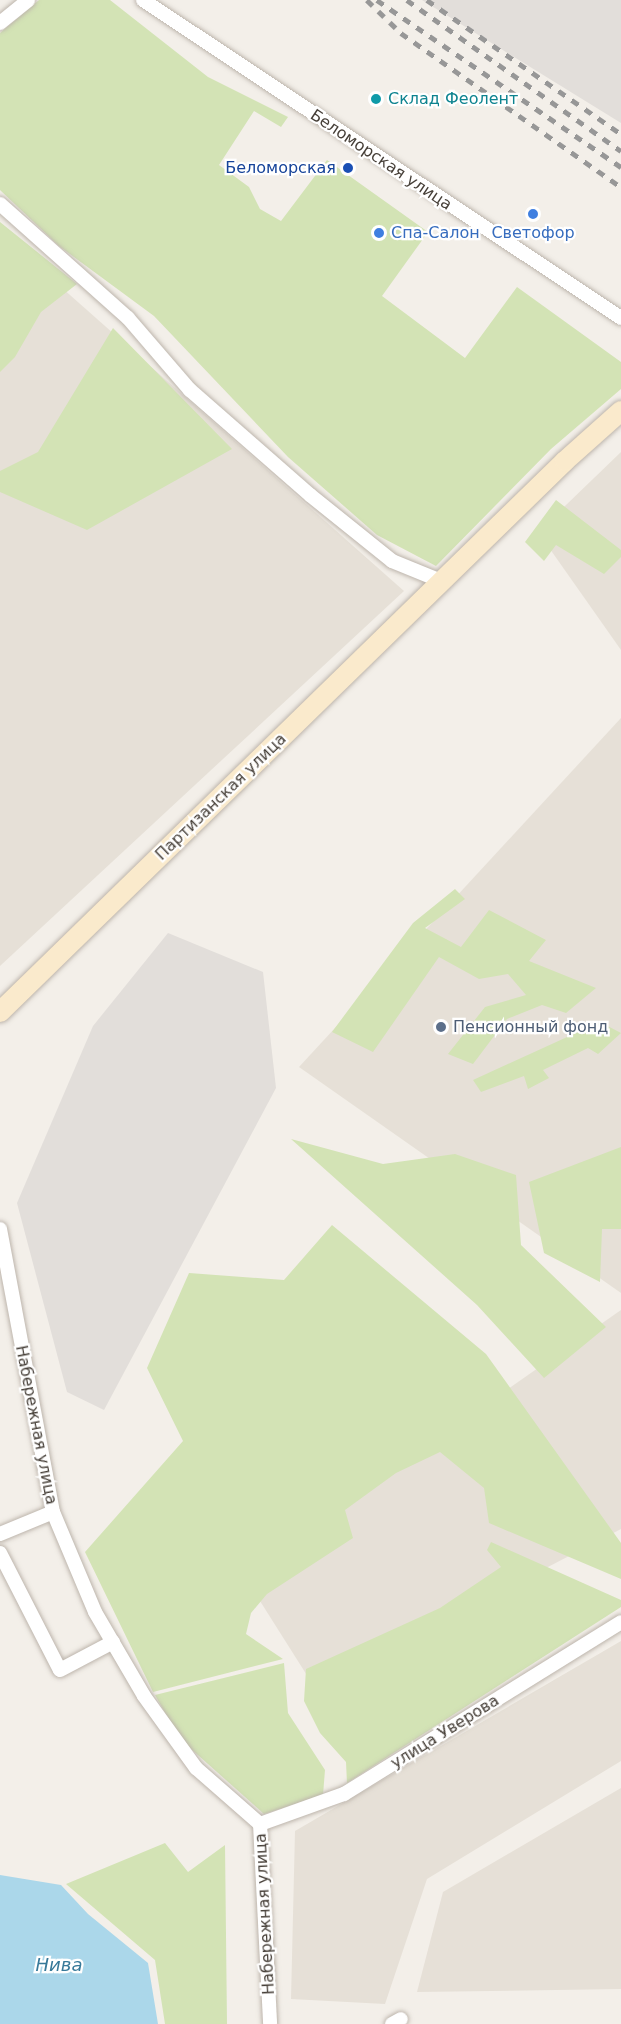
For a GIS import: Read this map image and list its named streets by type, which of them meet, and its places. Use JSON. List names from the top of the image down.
{
  "streets": {
    "main road": ["Партизанская улица"],
    "street": ["Беломорская улица", "Набережная улица", "улица Уверова"]
  },
  "crossings": [
    ["Набережная улица", "улица Уверова"]
  ],
  "water": ["Нива"],
  "places": [
    "Склад Феолент",
    "Беломорская",
    "Светофор",
    "Спа-Салон",
    "Пенсионный фонд"
  ]
}
